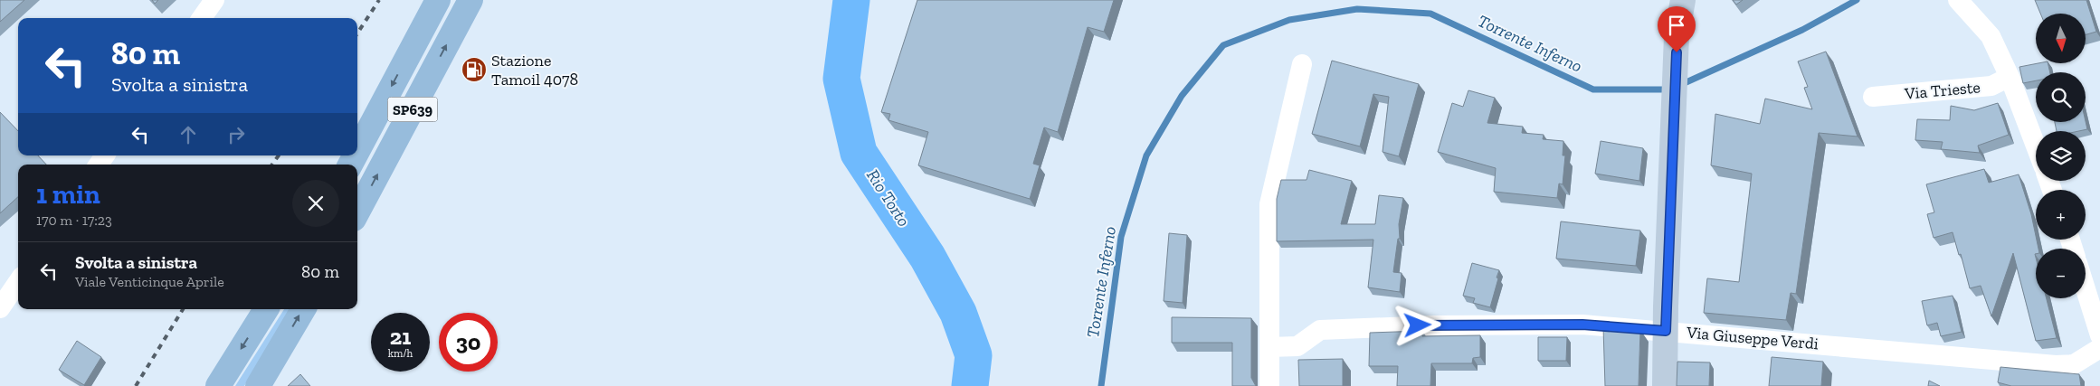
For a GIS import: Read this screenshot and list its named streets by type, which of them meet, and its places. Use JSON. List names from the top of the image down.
{
  "streets": {
    "main road": ["SP639"],
    "street": ["Via Trieste", "Via Giuseppe Verdi"]
  },
  "water": ["Torrente Inferno", "Rio Torto"],
  "places": {
    "fuel station": ["Stazione Tamoil 4078"]
  },
  "north": "bottom",
  "page": {
    "map_buttons": ["+", "−"],
    "turn": ["80 m", "Svolta a sinistra"],
    "heading": ["1 min", "170 m · 17:23"],
    "list": [
      {
        "name": "Svolta a sinistra",
        "note": "Viale Venticinque Aprile",
        "value": "80 m"
      }
    ],
    "speed": "21 km/h",
    "limit": "30"
  }
}
